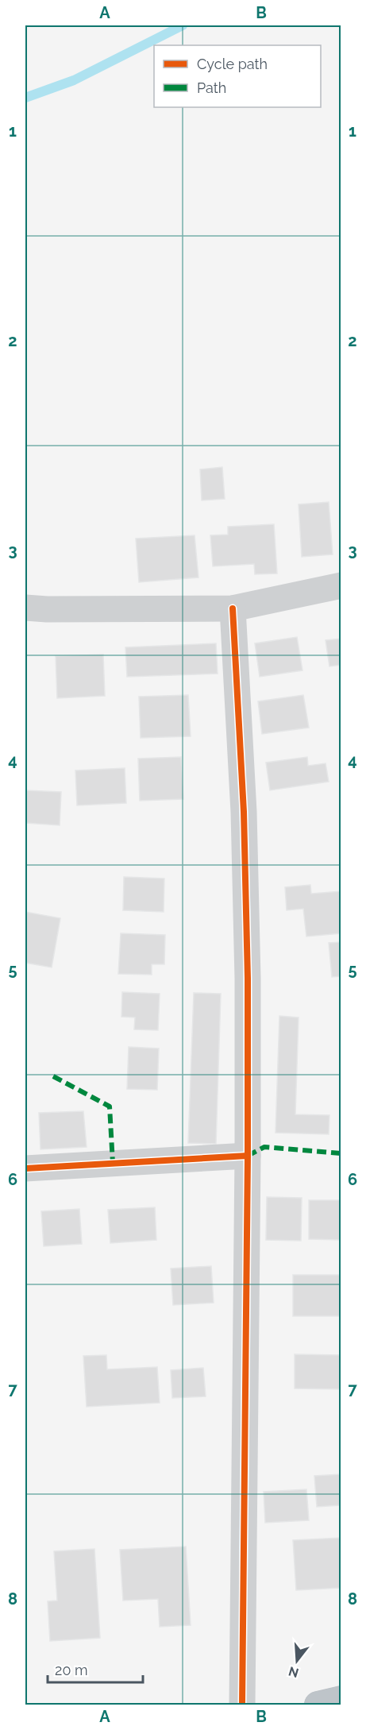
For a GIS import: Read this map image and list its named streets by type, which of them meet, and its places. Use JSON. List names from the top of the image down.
{
  "legend": ["Cycle path", "Path"],
  "scale_bar": "20 m",
  "north": "bottom",
  "grid": {
    "columns": ["A", "B"],
    "rows": [
      "1",
      "2",
      "3",
      "4",
      "5",
      "6",
      "7",
      "8"
    ]
  }
}
